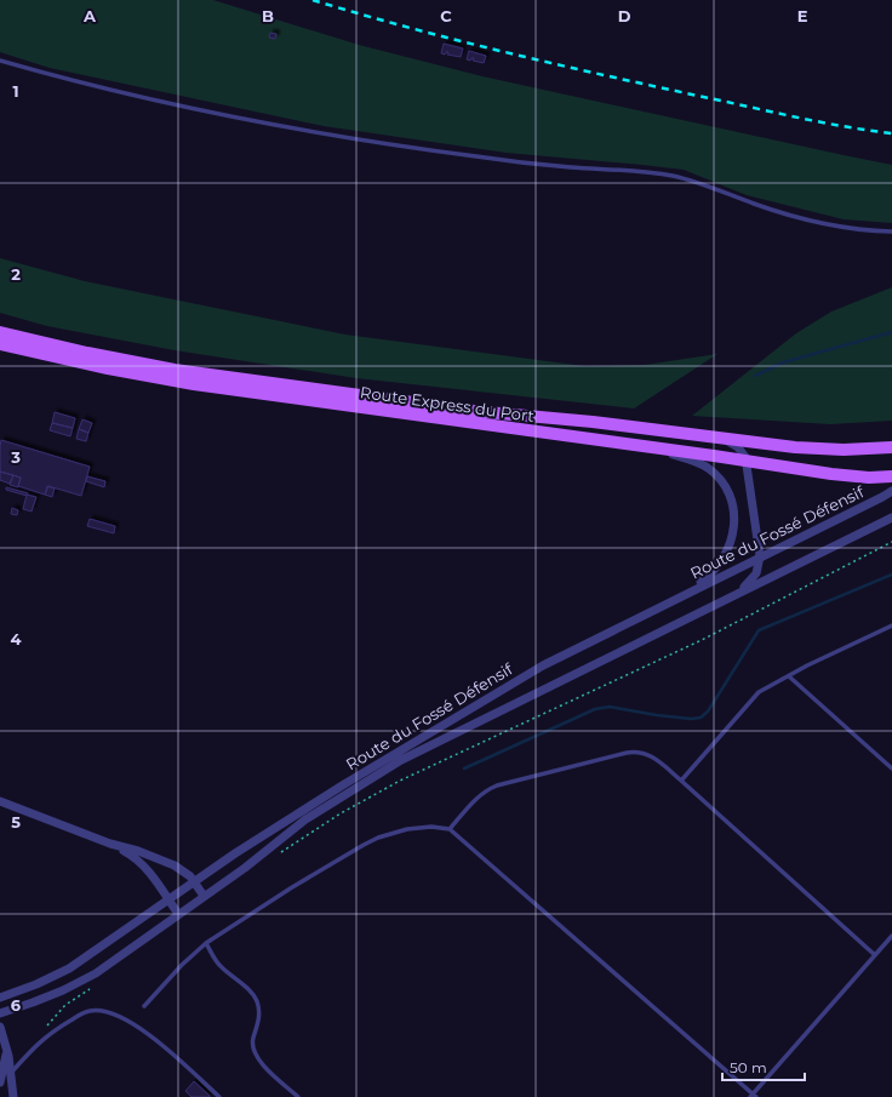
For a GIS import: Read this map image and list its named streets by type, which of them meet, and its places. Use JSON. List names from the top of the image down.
{
  "streets": {
    "main road": ["Route Express du Port"],
    "street": ["Route du Fossé Défensif"]
  },
  "scale_bar": "50 m",
  "grid": {
    "columns": [
      "A",
      "B",
      "C",
      "D",
      "E"
    ],
    "rows": [
      "1",
      "2",
      "3",
      "4",
      "5",
      "6"
    ]
  }
}
